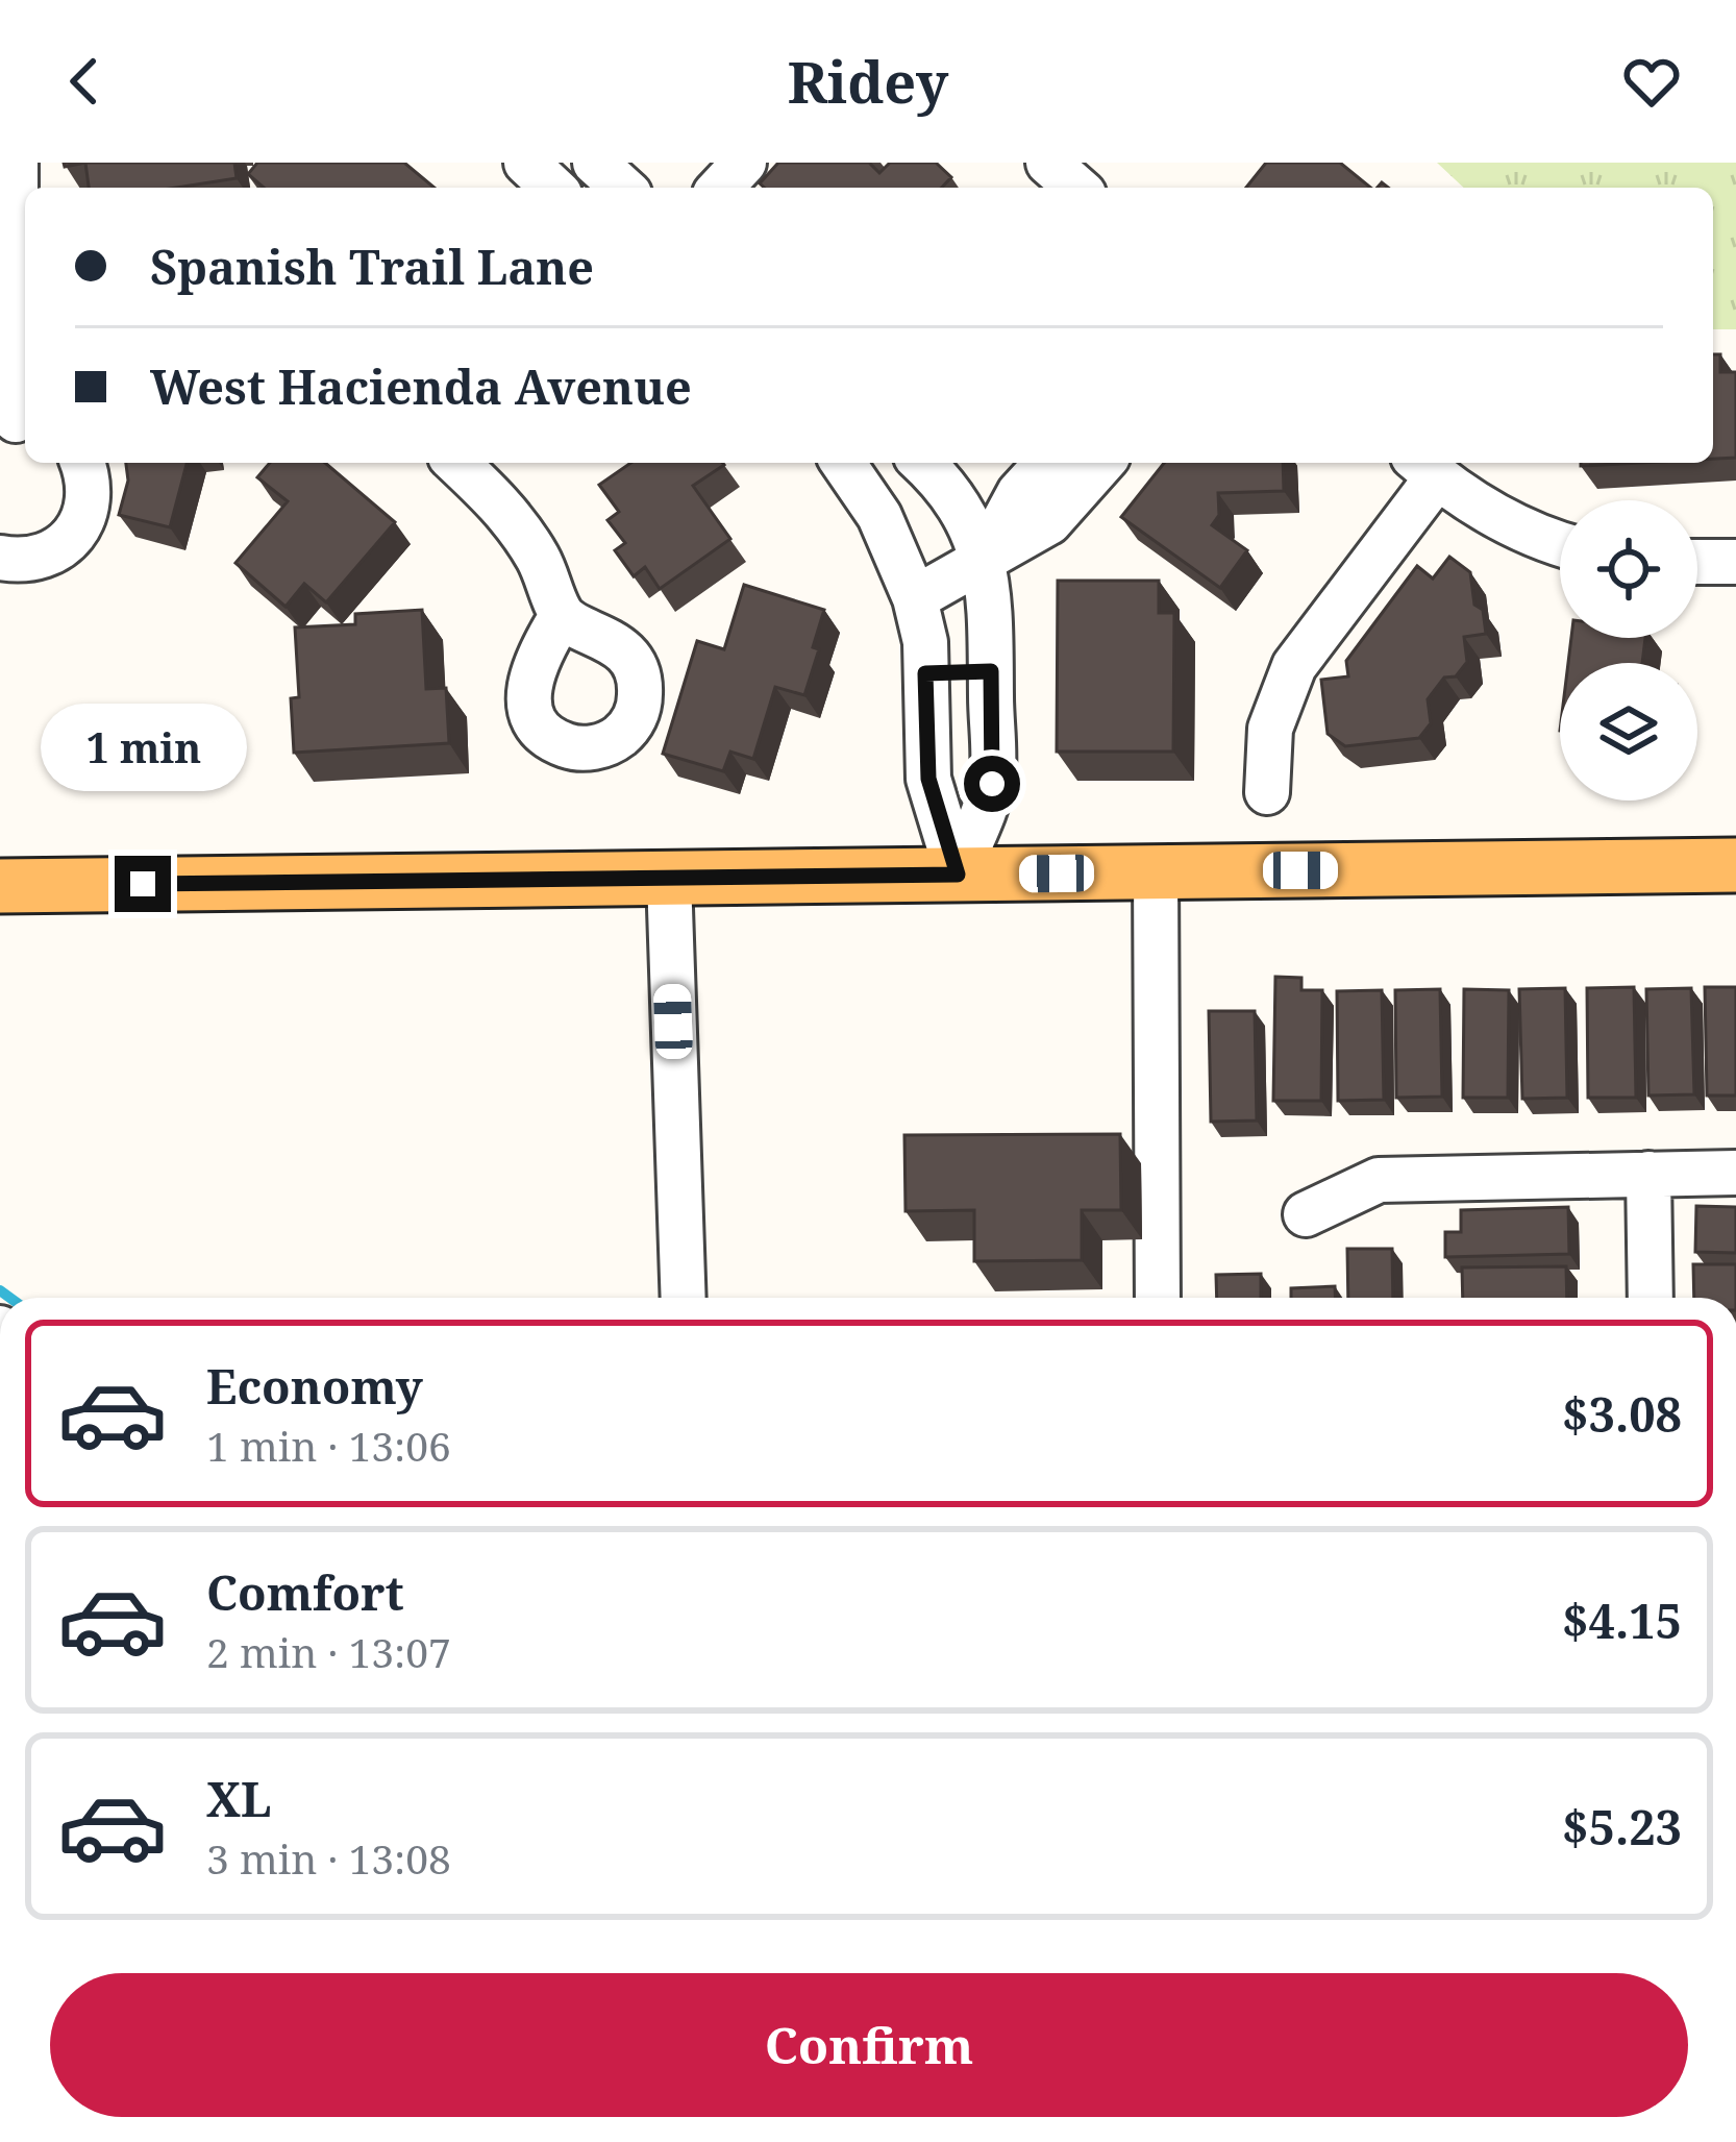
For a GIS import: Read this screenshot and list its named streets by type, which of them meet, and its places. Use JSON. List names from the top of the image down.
{
  "page": {
    "header": "Ridey",
    "banner": ["Spanish Trail Lane", "West Hacienda Avenue"],
    "bubble": "1 min",
    "list": [
      {
        "name": "Economy",
        "note": "1 min · 13:06",
        "value": "$3.08"
      },
      {
        "name": "Comfort",
        "note": "2 min · 13:07",
        "value": "$4.15"
      },
      {
        "name": "XL",
        "note": "3 min · 13:08",
        "value": "$5.23"
      }
    ],
    "buttons": "Confirm"
  }
}
